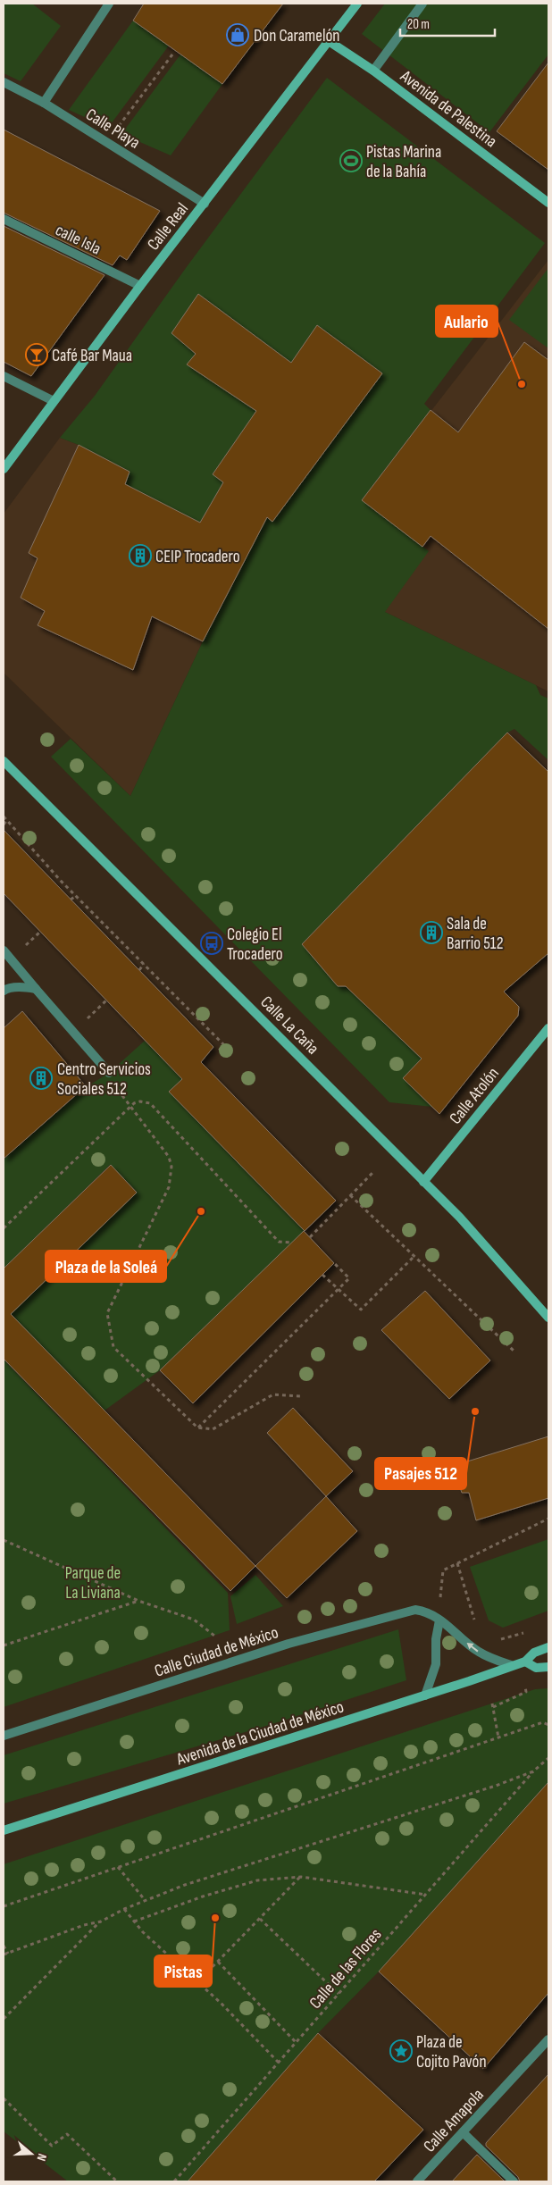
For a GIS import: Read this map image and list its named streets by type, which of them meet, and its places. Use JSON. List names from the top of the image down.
{
  "streets": {
    "street": [
      "Avenida de Palestina",
      "Calle Playa",
      "Calle Real",
      "calle Isla",
      "Calle La Caña",
      "Calle Atolón",
      "Calle Ciudad de México",
      "Avenida de la Ciudad de México",
      "Calle Amapola"
    ],
    "path": ["Calle de las Flores"]
  },
  "crossings": [
    ["Avenida de Palestina", "Calle Real"],
    ["Calle Playa", "Calle Real"],
    ["Calle Real", "calle Isla"],
    ["Calle La Caña", "Calle Atolón"],
    ["Calle Ciudad de México", "Avenida de la Ciudad de México"]
  ],
  "parks": ["Parque de La Liviana"],
  "places": {
    "shop": ["Don Caramelón"],
    "sports": ["Pistas Marina de la Bahía"],
    "bar": ["Café Bar Maua"],
    "other": [
      "Aulario",
      "Plaza de la Soleá",
      "Pasajes 512",
      "Pistas"
    ],
    "building": ["CEIP Trocadero", "Sala de Barrio 512", "Centro Servicios Sociales 512"],
    "bus stop": ["Colegio El Trocadero"],
    "place": ["Plaza de Cojito Pavón"]
  },
  "scale_bar": "20 m",
  "north": "right"
}
